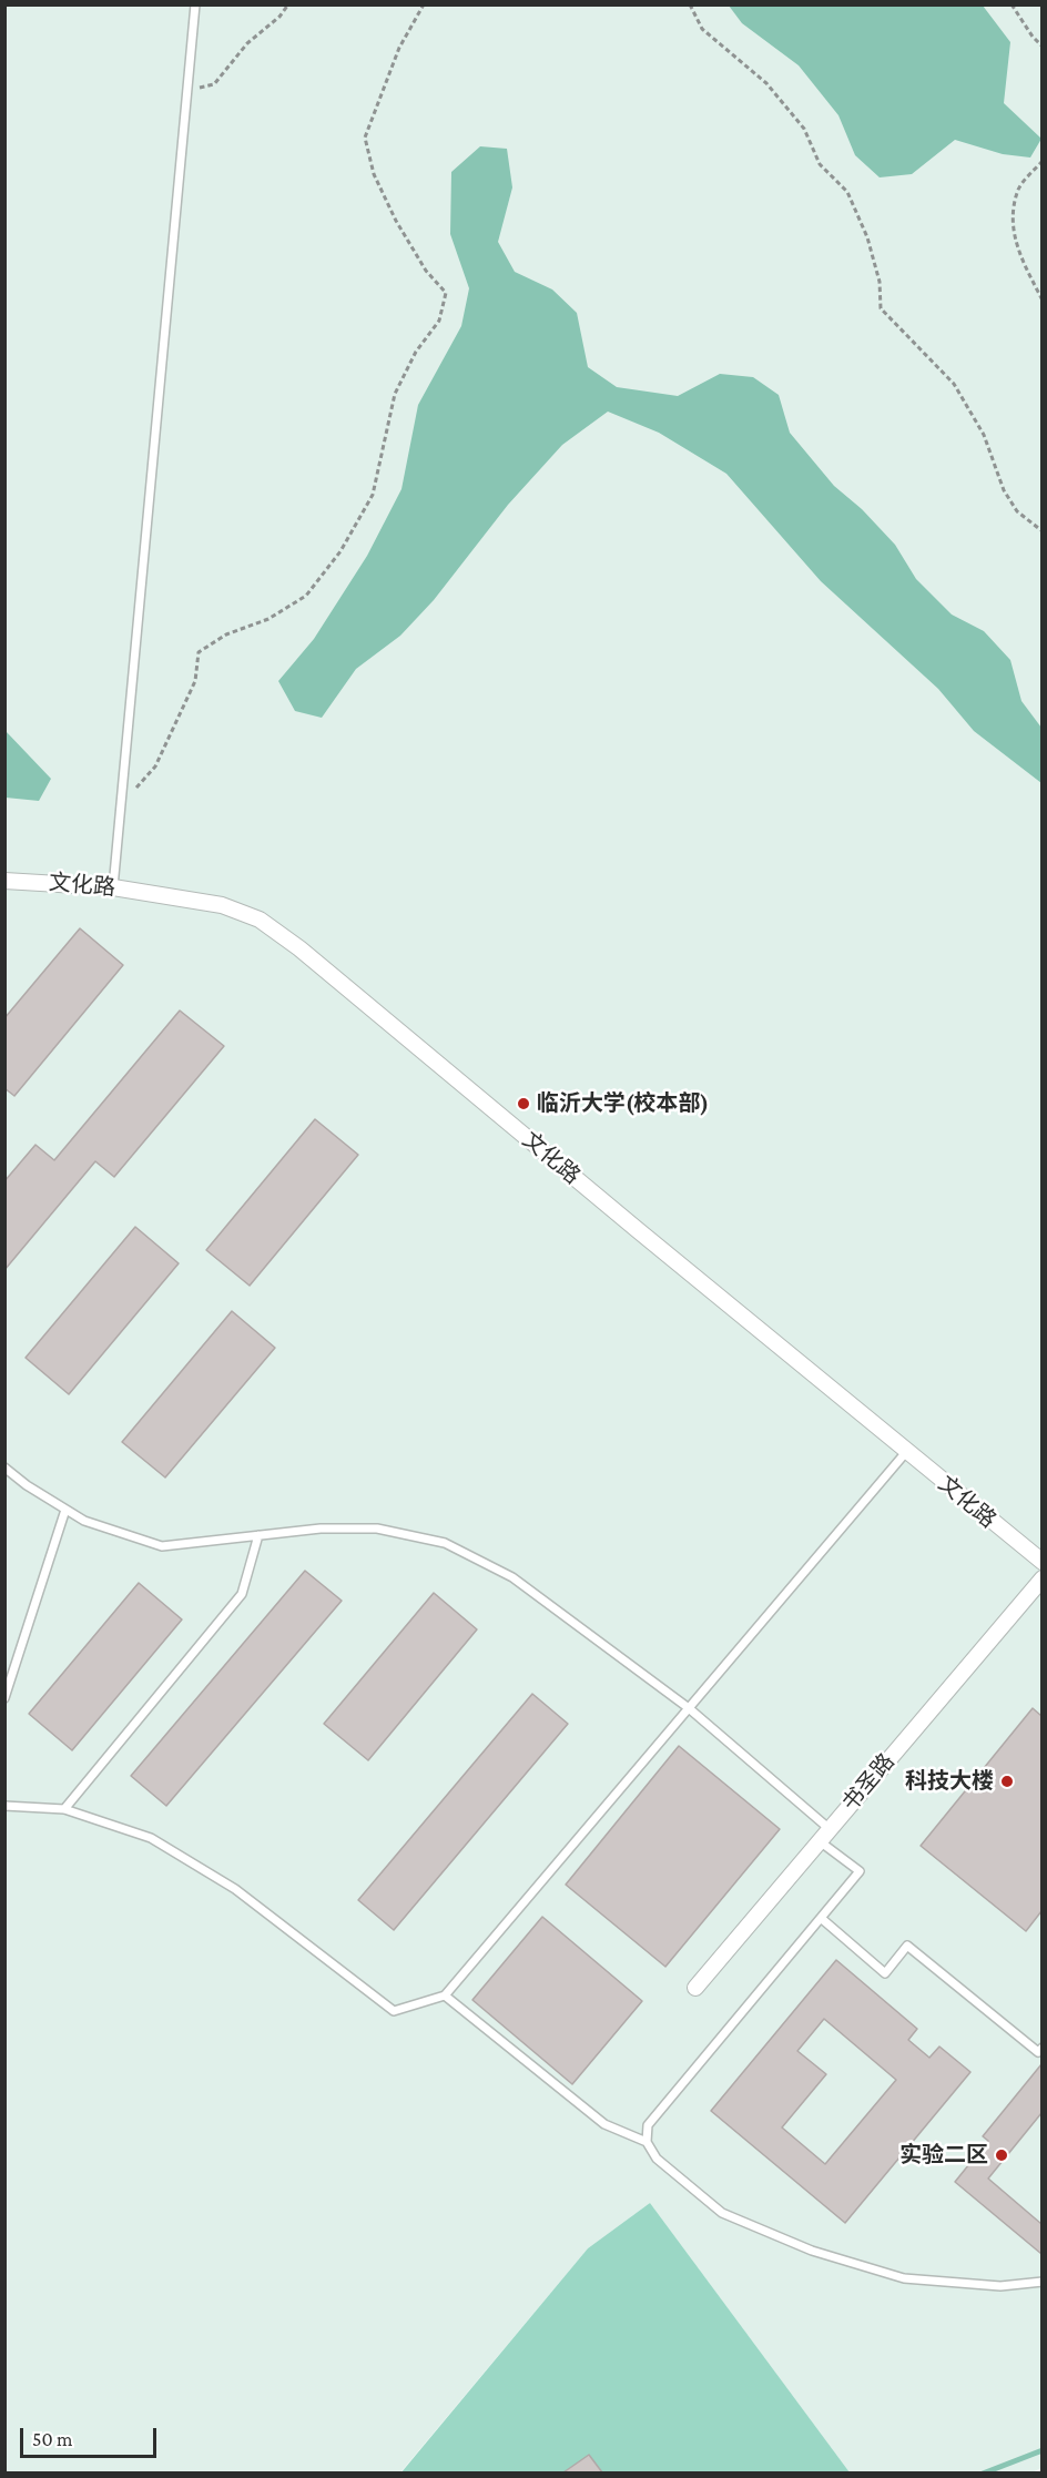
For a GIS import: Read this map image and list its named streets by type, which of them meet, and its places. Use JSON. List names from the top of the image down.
{
  "streets": {
    "street": ["文化路", "书圣路"]
  },
  "places": ["临沂大学(校本部)", "科技大楼", "实验二区"],
  "scale_bar": "50 m"
}
